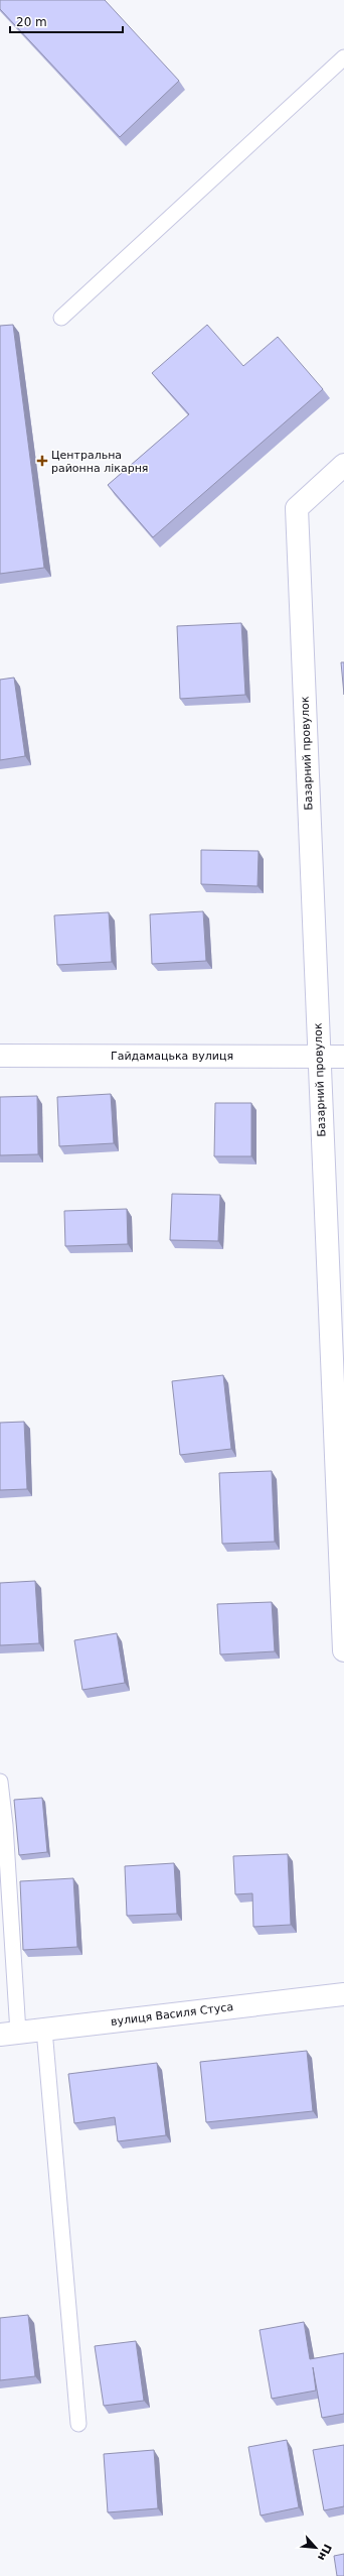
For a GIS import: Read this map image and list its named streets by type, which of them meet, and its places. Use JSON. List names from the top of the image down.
{
  "streets": {
    "street": ["Базарний провулок", "Гайдамацька вулиця", "вулиця Василя Стуса"]
  },
  "crossings": [
    ["Базарний провулок", "Гайдамацька вулиця"]
  ],
  "places": {
    "health": ["Центральна районна лікарня"]
  },
  "scale_bar": "20 m",
  "north": "bottom right"
}
